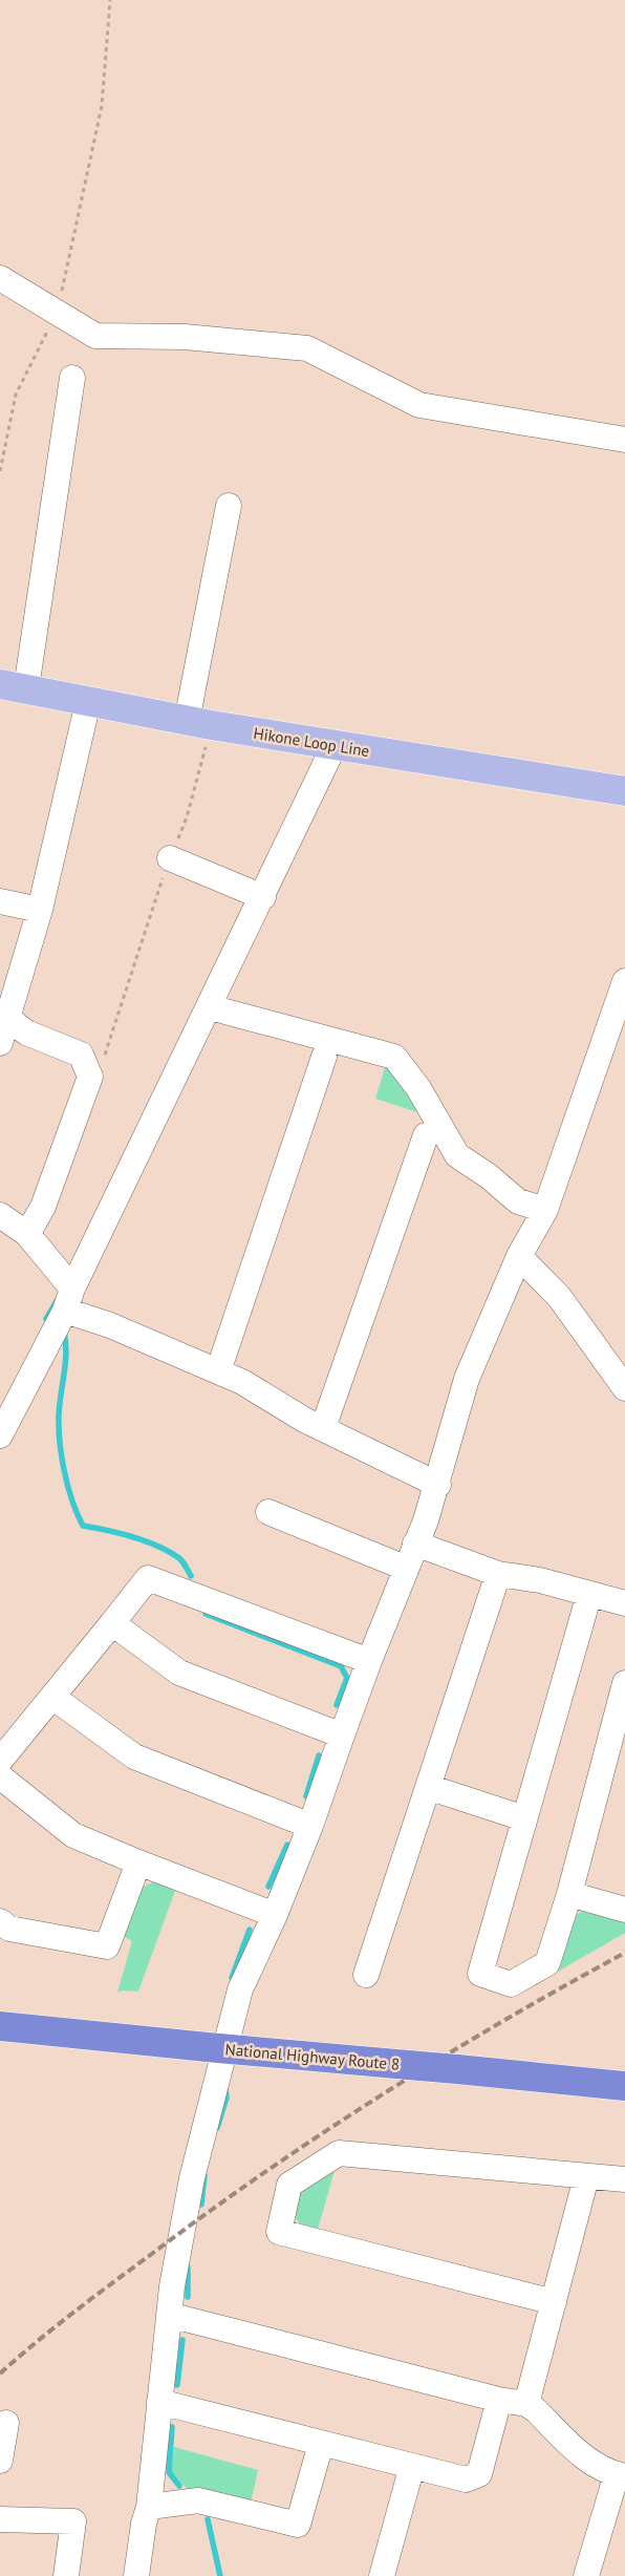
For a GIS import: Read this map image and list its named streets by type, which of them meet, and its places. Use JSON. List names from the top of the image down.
{
  "streets": {
    "highway": ["National Highway Route 8"],
    "main road": ["Hikone Loop Line"]
  }
}
